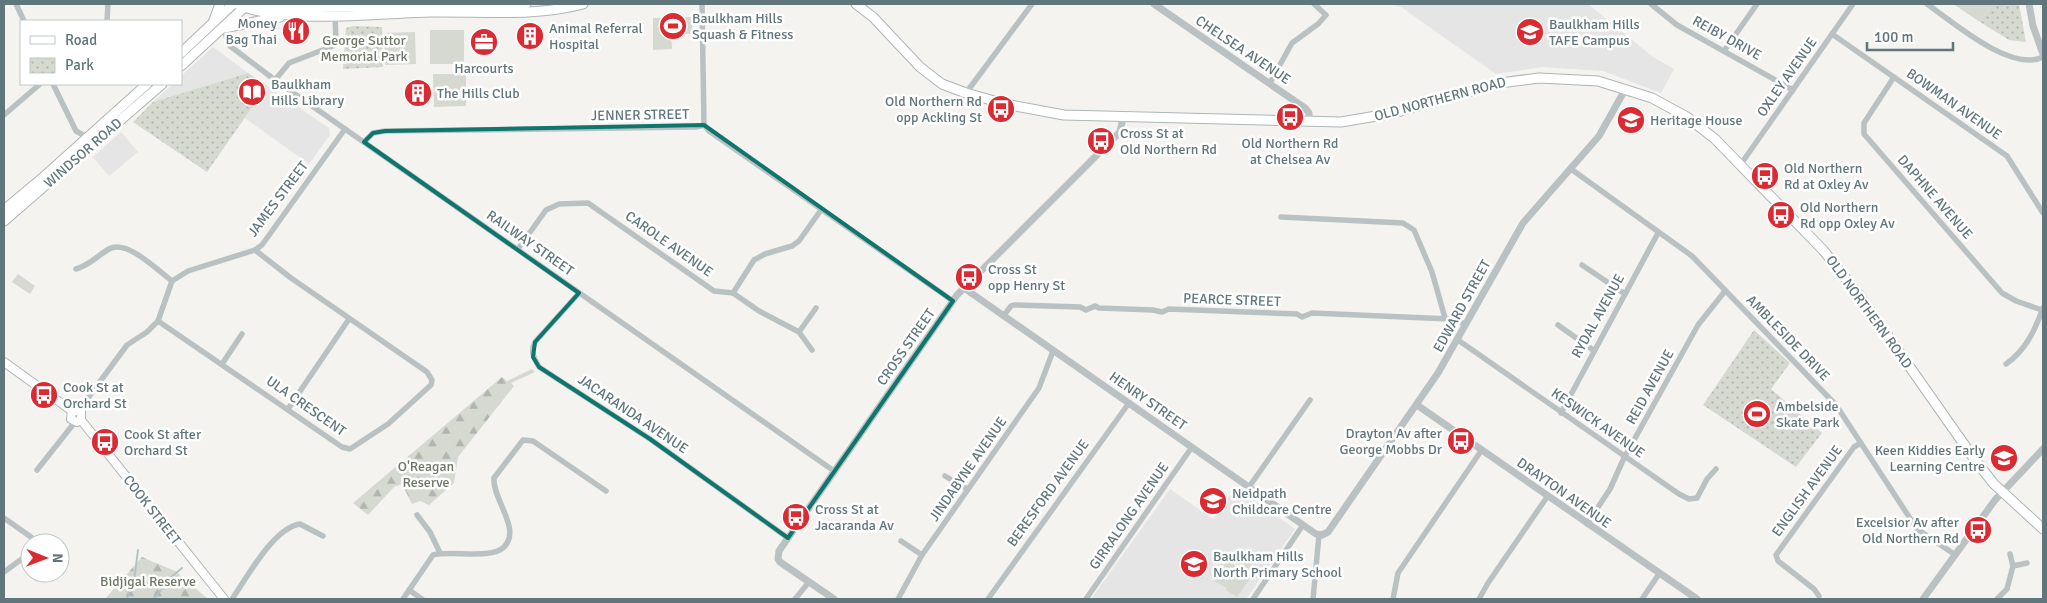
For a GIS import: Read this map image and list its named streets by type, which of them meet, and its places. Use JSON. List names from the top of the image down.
{
  "streets": {
    "main road": ["OLD NORTHERN ROAD", "WINDSOR ROAD", "COOK STREET"],
    "street": [
      "REIBY DRIVE",
      "CHELSEA AVENUE",
      "OXLEY AVENUE",
      "BOWMAN AVENUE",
      "JENNER STREET",
      "DAPHNE AVENUE",
      "JAMES STREET",
      "RAILWAY STREET",
      "CAROLE AVENUE",
      "PEARCE STREET",
      "EDWARD STREET",
      "RYDAL AVENUE",
      "AMBLESIDE DRIVE",
      "CROSS STREET",
      "REID AVENUE",
      "HENRY STREET",
      "ULA CRESCENT",
      "JACARANDA AVENUE",
      "KESWICK AVENUE",
      "JINDABYNE AVENUE",
      "ENGLISH AVENUE",
      "BERESFORD AVENUE",
      "DRAYTON AVENUE",
      "GIRRALONG AVENUE"
    ]
  },
  "crossings": [
    ["REIBY DRIVE", "OXLEY AVENUE"],
    ["CHELSEA AVENUE", "OLD NORTHERN ROAD"],
    ["OXLEY AVENUE", "OLD NORTHERN ROAD"],
    ["OXLEY AVENUE", "BOWMAN AVENUE"],
    ["OLD NORTHERN ROAD", "EDWARD STREET"],
    ["OLD NORTHERN ROAD", "CROSS STREET"],
    ["BOWMAN AVENUE", "DAPHNE AVENUE"],
    ["JENNER STREET", "RAILWAY STREET"],
    ["JENNER STREET", "CROSS STREET"],
    ["JAMES STREET", "RAILWAY STREET"],
    ["JAMES STREET", "ULA CRESCENT"],
    ["RAILWAY STREET", "CAROLE AVENUE"],
    ["RAILWAY STREET", "CROSS STREET"],
    ["RAILWAY STREET", "JACARANDA AVENUE"],
    ["PEARCE STREET", "EDWARD STREET"],
    ["PEARCE STREET", "HENRY STREET"],
    ["EDWARD STREET", "AMBLESIDE DRIVE"],
    ["EDWARD STREET", "HENRY STREET"],
    ["EDWARD STREET", "KESWICK AVENUE"],
    ["EDWARD STREET", "DRAYTON AVENUE"],
    ["RYDAL AVENUE", "AMBLESIDE DRIVE"],
    ["RYDAL AVENUE", "KESWICK AVENUE"],
    ["AMBLESIDE DRIVE", "REID AVENUE"],
    ["AMBLESIDE DRIVE", "ENGLISH AVENUE"],
    ["CROSS STREET", "HENRY STREET"],
    ["CROSS STREET", "JACARANDA AVENUE"],
    ["REID AVENUE", "KESWICK AVENUE"],
    ["REID AVENUE", "DRAYTON AVENUE"],
    ["HENRY STREET", "JINDABYNE AVENUE"],
    ["HENRY STREET", "BERESFORD AVENUE"],
    ["HENRY STREET", "GIRRALONG AVENUE"]
  ],
  "parks": ["George Suttor Memorial Park", "O'Reagan Reserve", "Bidjigal Reserve"],
  "places": {
    "sports": ["Baulkham Hills Squash & Fitness", "Ambelside Skate Park"],
    "restaurant": ["Money Bag Thai"],
    "school or university": [
      "Baulkham Hills TAFE Campus",
      "Heritage House",
      "Keen Kiddies Early Learning Centre",
      "Neidpath Childcare Centre",
      "Baulkham Hills North Primary School"
    ],
    "building": ["Animal Referral Hospital", "The Hills Club"],
    "office": ["Harcourts"],
    "library": ["Baulkham Hills Library"],
    "bus stop": [
      "Old Northern Rd opp Ackling St",
      "Old Northern Rd at Chelsea Av",
      "Cross St at Old Northern Rd",
      "Old Northern Rd at Oxley Av",
      "Old Northern Rd opp Oxley Av",
      "Cross St opp Henry St",
      "Cook St at Orchard St",
      "Drayton Av after George Mobbs Dr",
      "Cook St after Orchard St",
      "Cross St at Jacaranda Av",
      "Excelsior Av after Old Northern Rd"
    ]
  },
  "legend": ["Road", "Park"],
  "scale_bar": "100 m",
  "north": "right"
}
